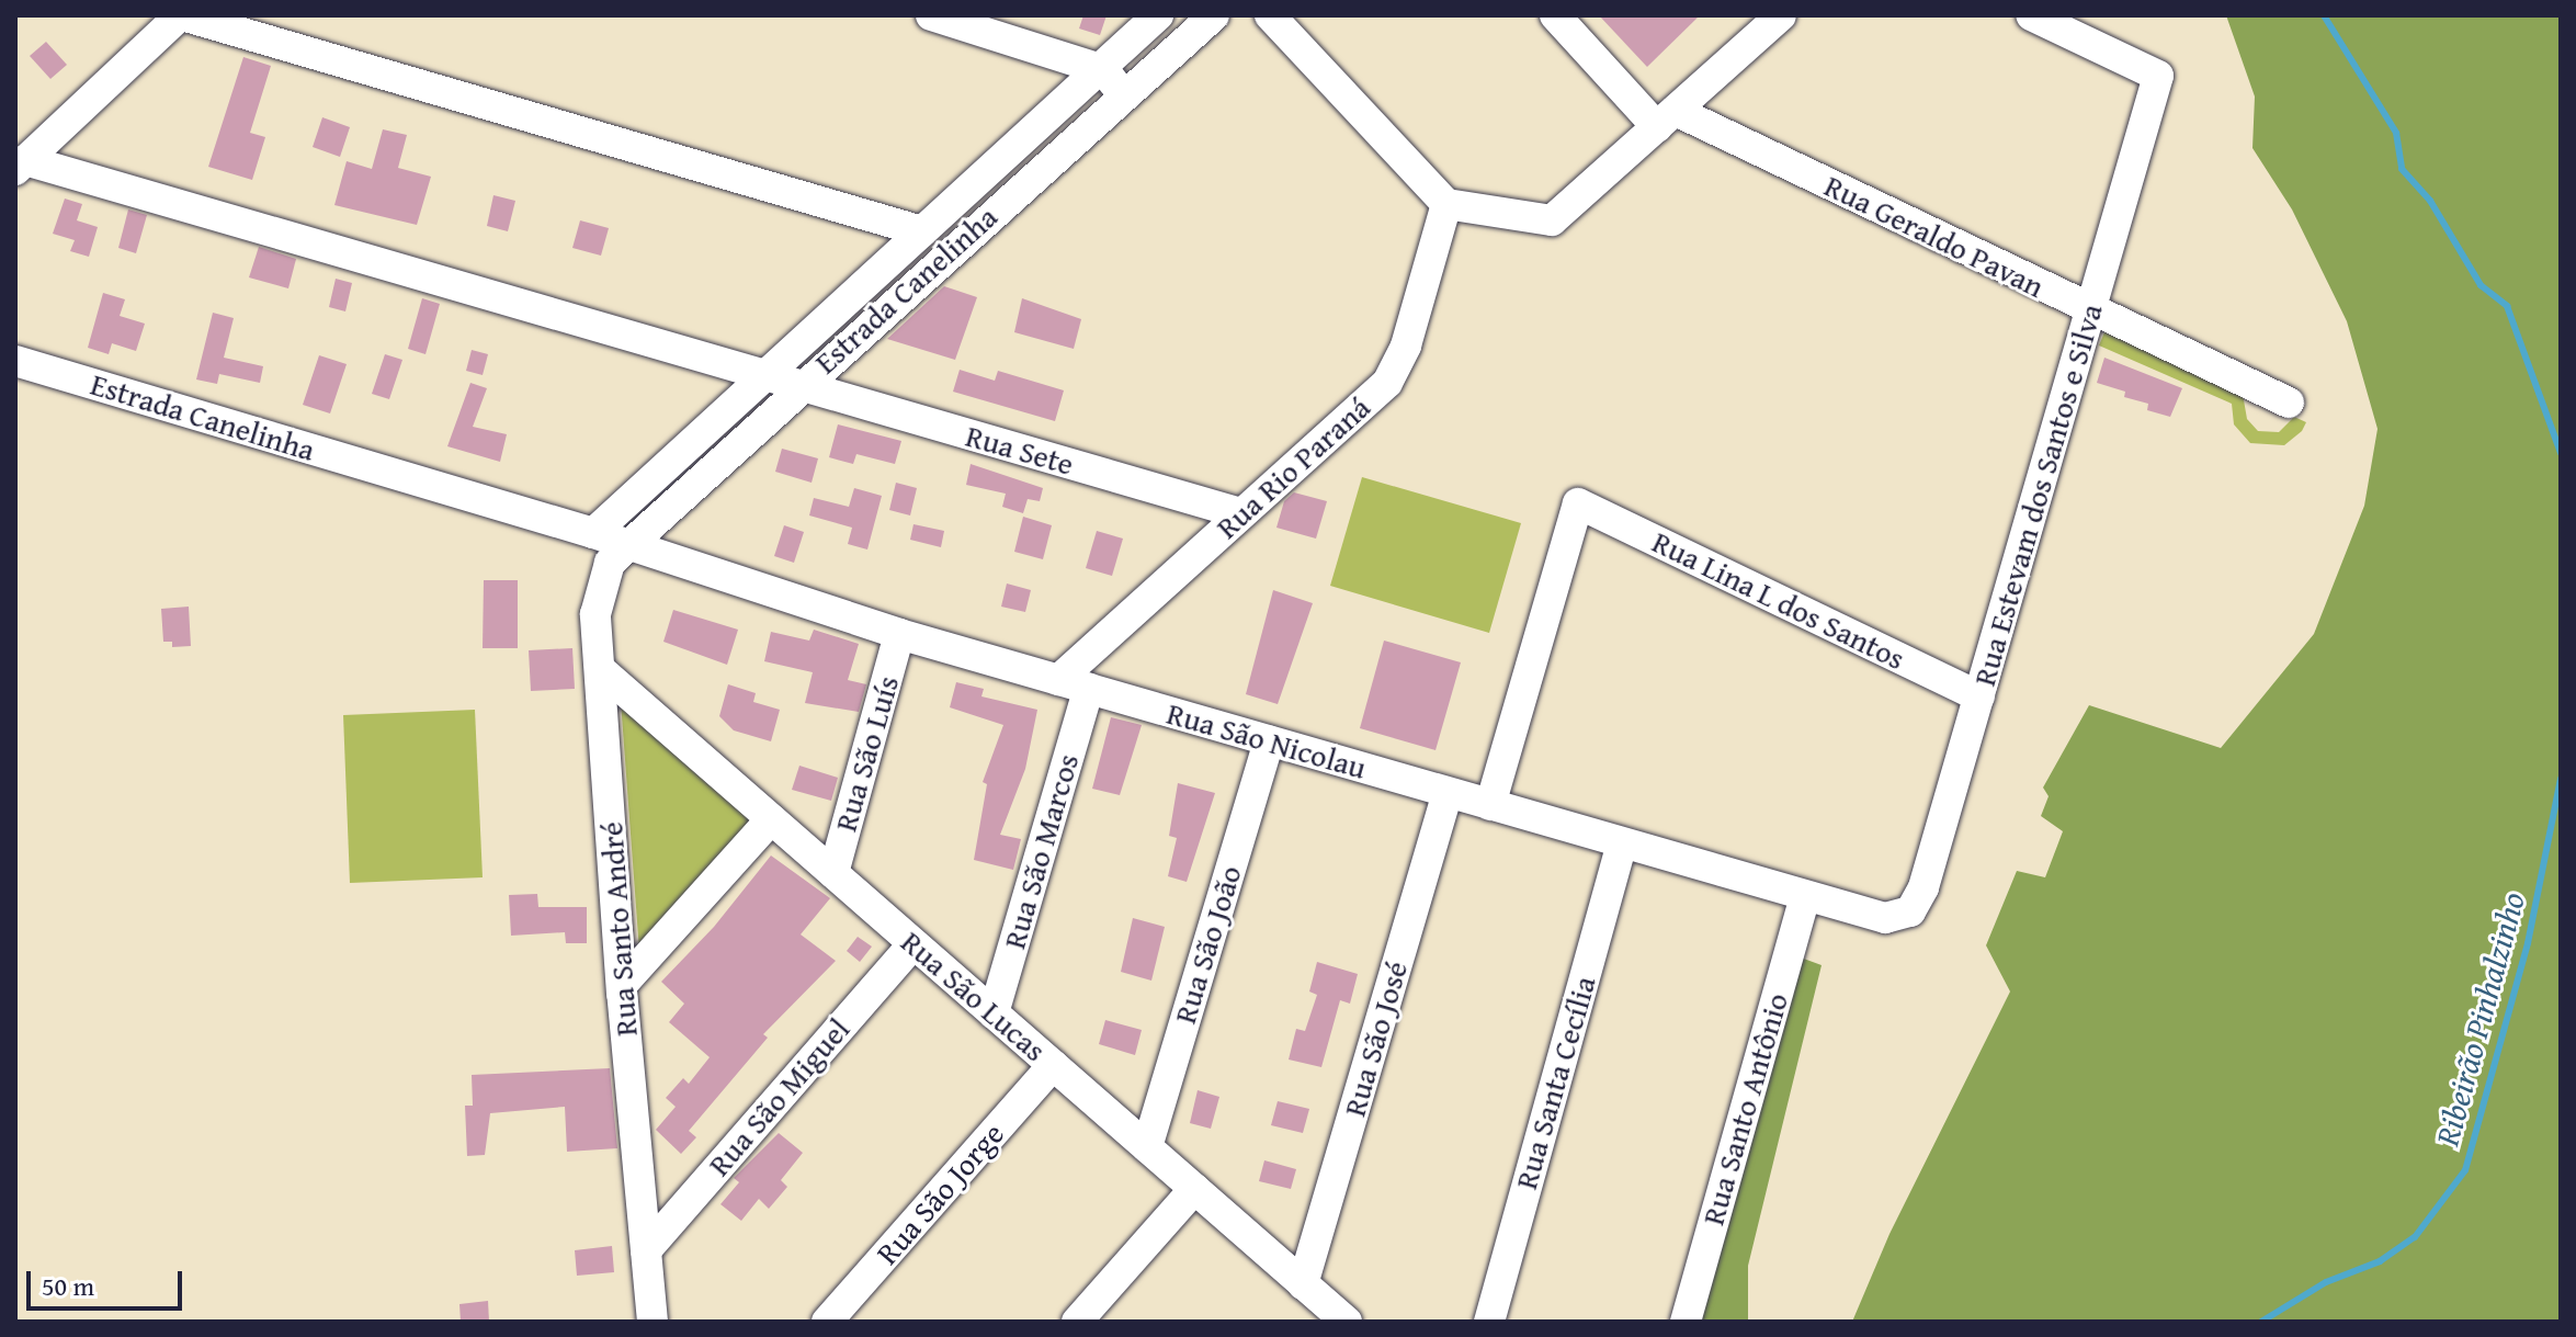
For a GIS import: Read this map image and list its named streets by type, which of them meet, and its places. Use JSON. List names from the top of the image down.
{
  "streets": {
    "street": [
      "Rua Geraldo Pavan",
      "Estrada Canelinha",
      "Rua Sete",
      "Rua Rio Paraná",
      "Rua Estevam dos Santos e Silva",
      "Rua Lina L dos Santos",
      "Rua São Nicolau",
      "Rua São Luís",
      "Rua São Marcos",
      "Rua Santo André",
      "Rua São João",
      "Rua São Lucas",
      "Rua São José",
      "Rua Santa Cecília",
      "Rua São Miguel",
      "Rua Santo Antônio",
      "Rua São Jorge"
    ]
  },
  "crossings": [
    ["Rua Geraldo Pavan", "Rua Estevam dos Santos e Silva"],
    ["Estrada Canelinha", "Rua Sete"],
    ["Estrada Canelinha", "Rua São Nicolau"],
    ["Estrada Canelinha", "Rua Santo André"],
    ["Rua Sete", "Rua Rio Paraná"],
    ["Rua Rio Paraná", "Rua São Nicolau"],
    ["Rua Estevam dos Santos e Silva", "Rua Lina L dos Santos"],
    ["Rua Estevam dos Santos e Silva", "Rua São Nicolau"],
    ["Rua Lina L dos Santos", "Rua São Nicolau"],
    ["Rua São Nicolau", "Rua São Luís"],
    ["Rua São Nicolau", "Rua São Marcos"],
    ["Rua São Nicolau", "Rua Santo André"],
    ["Rua São Nicolau", "Rua São João"],
    ["Rua São Nicolau", "Rua São José"],
    ["Rua São Nicolau", "Rua Santa Cecília"],
    ["Rua São Nicolau", "Rua Santo Antônio"],
    ["Rua São Luís", "Rua São Lucas"],
    ["Rua São Marcos", "Rua São Lucas"],
    ["Rua Santo André", "Rua São Lucas"],
    ["Rua Santo André", "Rua São Miguel"],
    ["Rua São João", "Rua São Lucas"],
    ["Rua São Lucas", "Rua São José"],
    ["Rua São Lucas", "Rua São Miguel"],
    ["Rua São Lucas", "Rua São Jorge"]
  ],
  "water": ["Ribeirão Pinhalzinho"],
  "scale_bar": "50 m"
}
